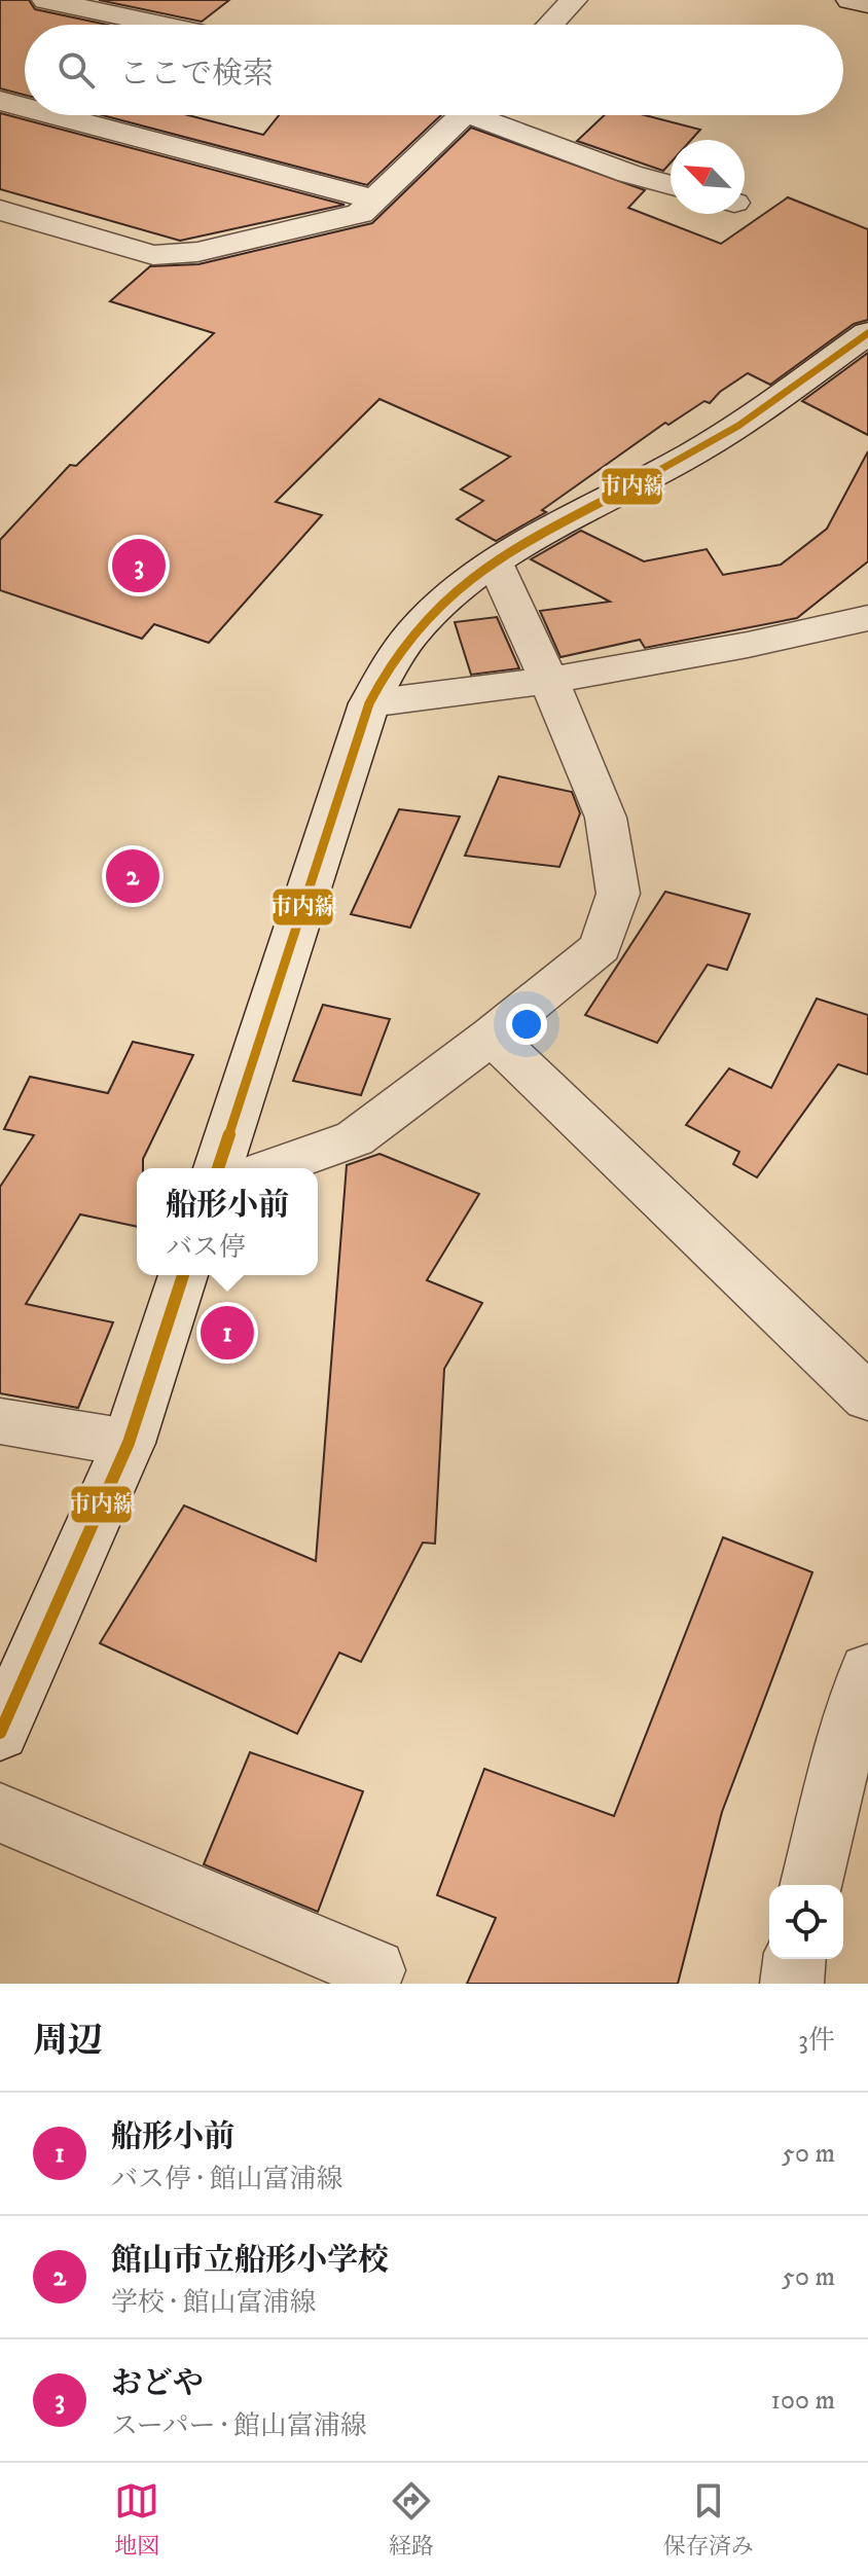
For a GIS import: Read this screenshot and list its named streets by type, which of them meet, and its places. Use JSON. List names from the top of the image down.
{
  "lines": ["transit line 市内線"],
  "north": "top left",
  "page": {
    "search": "ここで検索",
    "pins": ["3", "2", "1"],
    "popup": ["船形小前", "バス停"],
    "heading": ["周辺", "3件"],
    "list": [
      {
        "mark": "1",
        "name": "船形小前",
        "note": "バス停 · 館山富浦線",
        "value": "50 m"
      },
      {
        "mark": "2",
        "name": "館山市立船形小学校",
        "note": "学校 · 館山富浦線",
        "value": "50 m"
      },
      {
        "mark": "3",
        "name": "おどや",
        "note": "スーパー · 館山富浦線",
        "value": "100 m"
      }
    ],
    "nav": ["地図", "経路", "保存済み"]
  }
}
